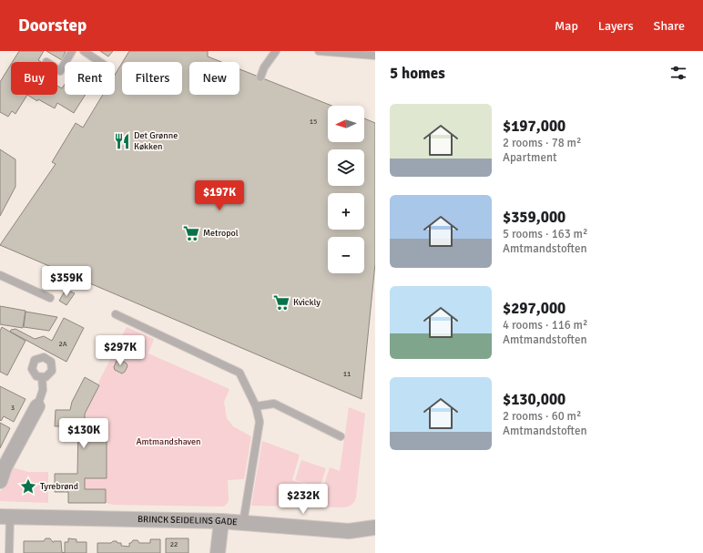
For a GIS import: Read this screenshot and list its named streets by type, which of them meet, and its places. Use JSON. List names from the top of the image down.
{
  "streets": {
    "street": ["BRINCK SEIDELINS GADE"]
  },
  "parks": ["Amtmandshaven"],
  "places": {
    "restaurant": ["Det Grønne Køkken"],
    "supermarket": ["Metropol", "Kvickly"],
    "place": ["Tyrebrønd"]
  },
  "house_numbers": [
    "15",
    "2A",
    "11",
    "3",
    "22"
  ],
  "north": "left",
  "page": {
    "header": "Doorstep",
    "nav": ["Map", "Layers", "Share"],
    "heading": "5 homes",
    "chip": [
      "Buy",
      "Rent",
      "Filters",
      "New"
    ],
    "list": [
      {
        "name": "$197,000",
        "note": "2 rooms · 78 m² · Apartment"
      },
      {
        "name": "$359,000",
        "note": "5 rooms · 163 m² · Amtmandstoften"
      },
      {
        "name": "$297,000",
        "note": "4 rooms · 116 m² · Amtmandstoften"
      },
      {
        "name": "$130,000",
        "note": "2 rooms · 60 m² · Amtmandstoften"
      }
    ],
    "map_buttons": ["+", "−"],
    "price": [
      "$197K",
      "$359K",
      "$297K",
      "$130K",
      "$232K"
    ]
  }
}
